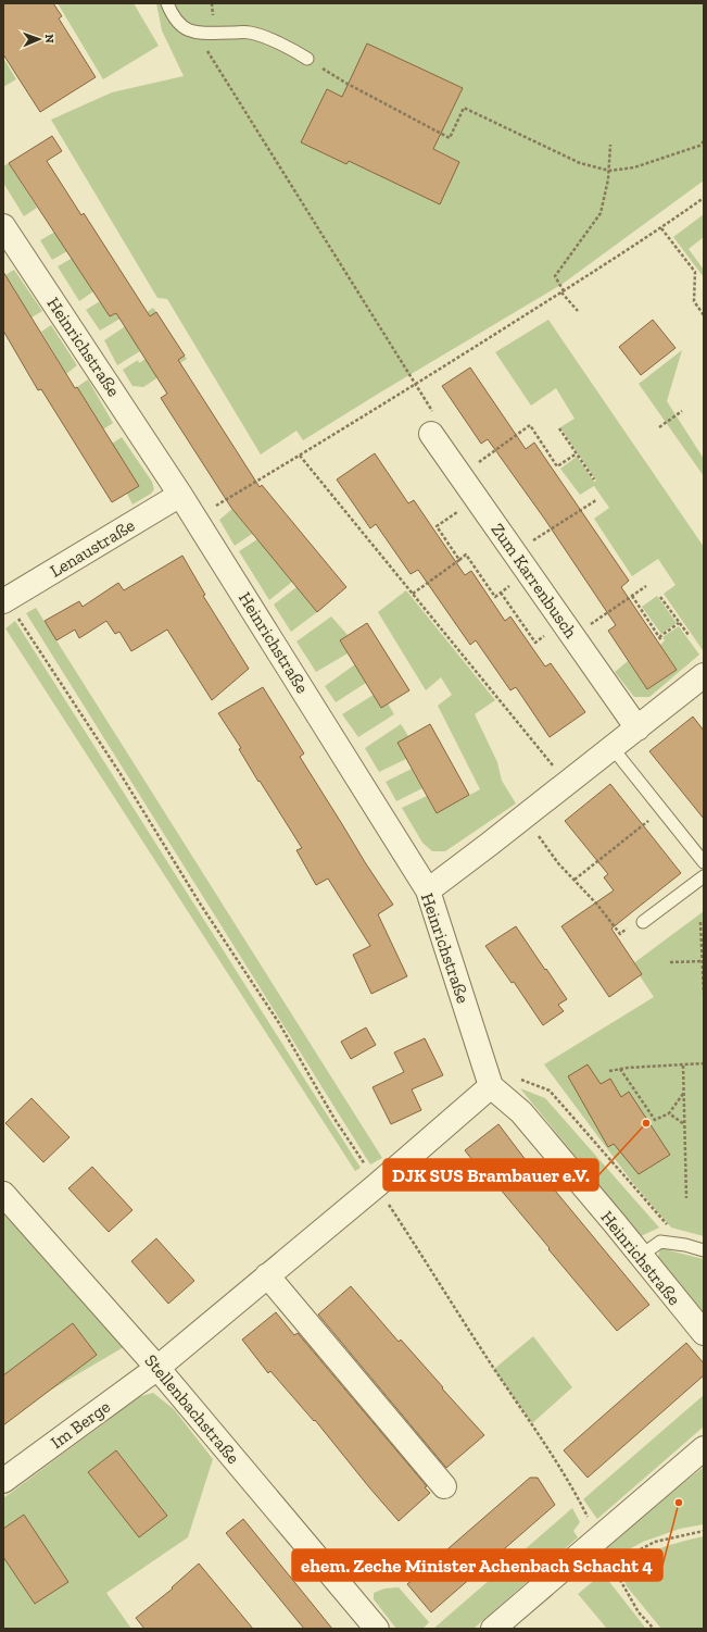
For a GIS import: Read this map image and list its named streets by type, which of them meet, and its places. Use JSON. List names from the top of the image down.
{
  "streets": {
    "street": [
      "Heinrichstraße",
      "Lenaustraße",
      "Zum Karrenbusch",
      "Stellenbachstraße",
      "Im Berge"
    ]
  },
  "crossings": [
    ["Heinrichstraße", "Lenaustraße"],
    ["Stellenbachstraße", "Im Berge"]
  ],
  "places": ["DJK SUS Brambauer e.V.", "ehem. Zeche Minister Achenbach Schacht 4"],
  "north": "right"
}
